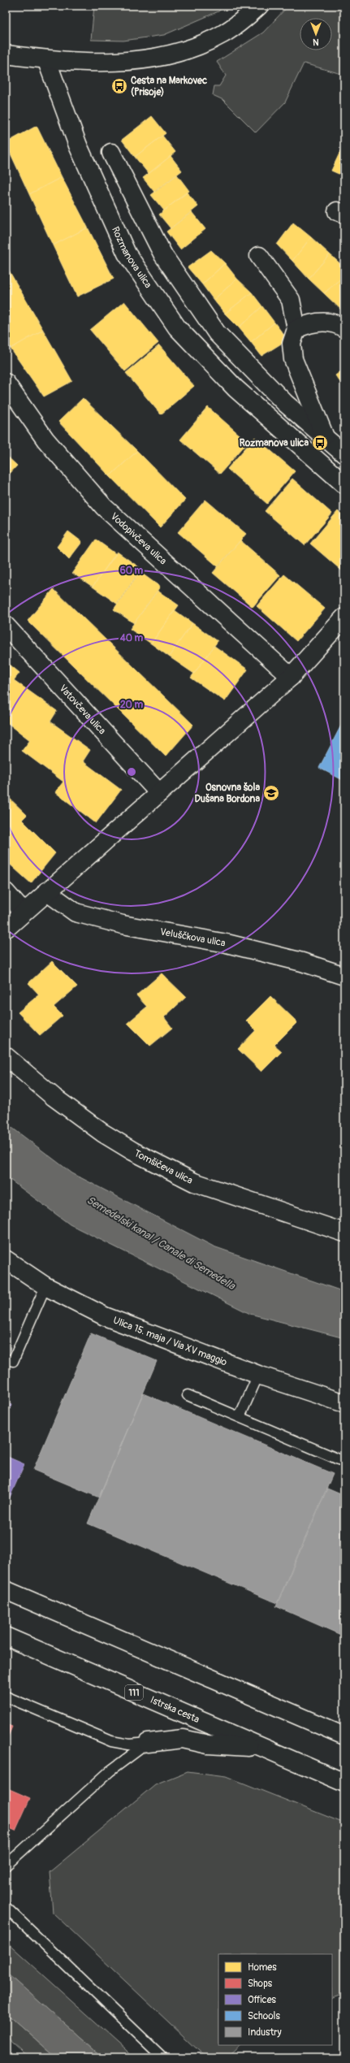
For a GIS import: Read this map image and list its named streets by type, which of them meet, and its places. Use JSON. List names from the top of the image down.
{
  "streets": {
    "main road": [
      "Rozmanova ulica",
      "Vodopivčeva ulica",
      "Vatovčeva ulica",
      "Veluščkova ulica",
      "Tomšičeva ulica",
      "Ulica 15. maja / Via XV maggio",
      "111",
      "Istrska cesta"
    ]
  },
  "water": ["Semedelski kanal / Canale di Semedella"],
  "places": {
    "bus stop": ["Cesta na Markovec (Prisoje)", "Rozmanova ulica"],
    "school or university": ["Osnovna šola Dušana Bordona"]
  },
  "legend": [
    "Homes",
    "Shops",
    "Offices",
    "Schools",
    "Industry"
  ],
  "north": "bottom",
  "rings": ["60 m", "40 m", "20 m"]
}
